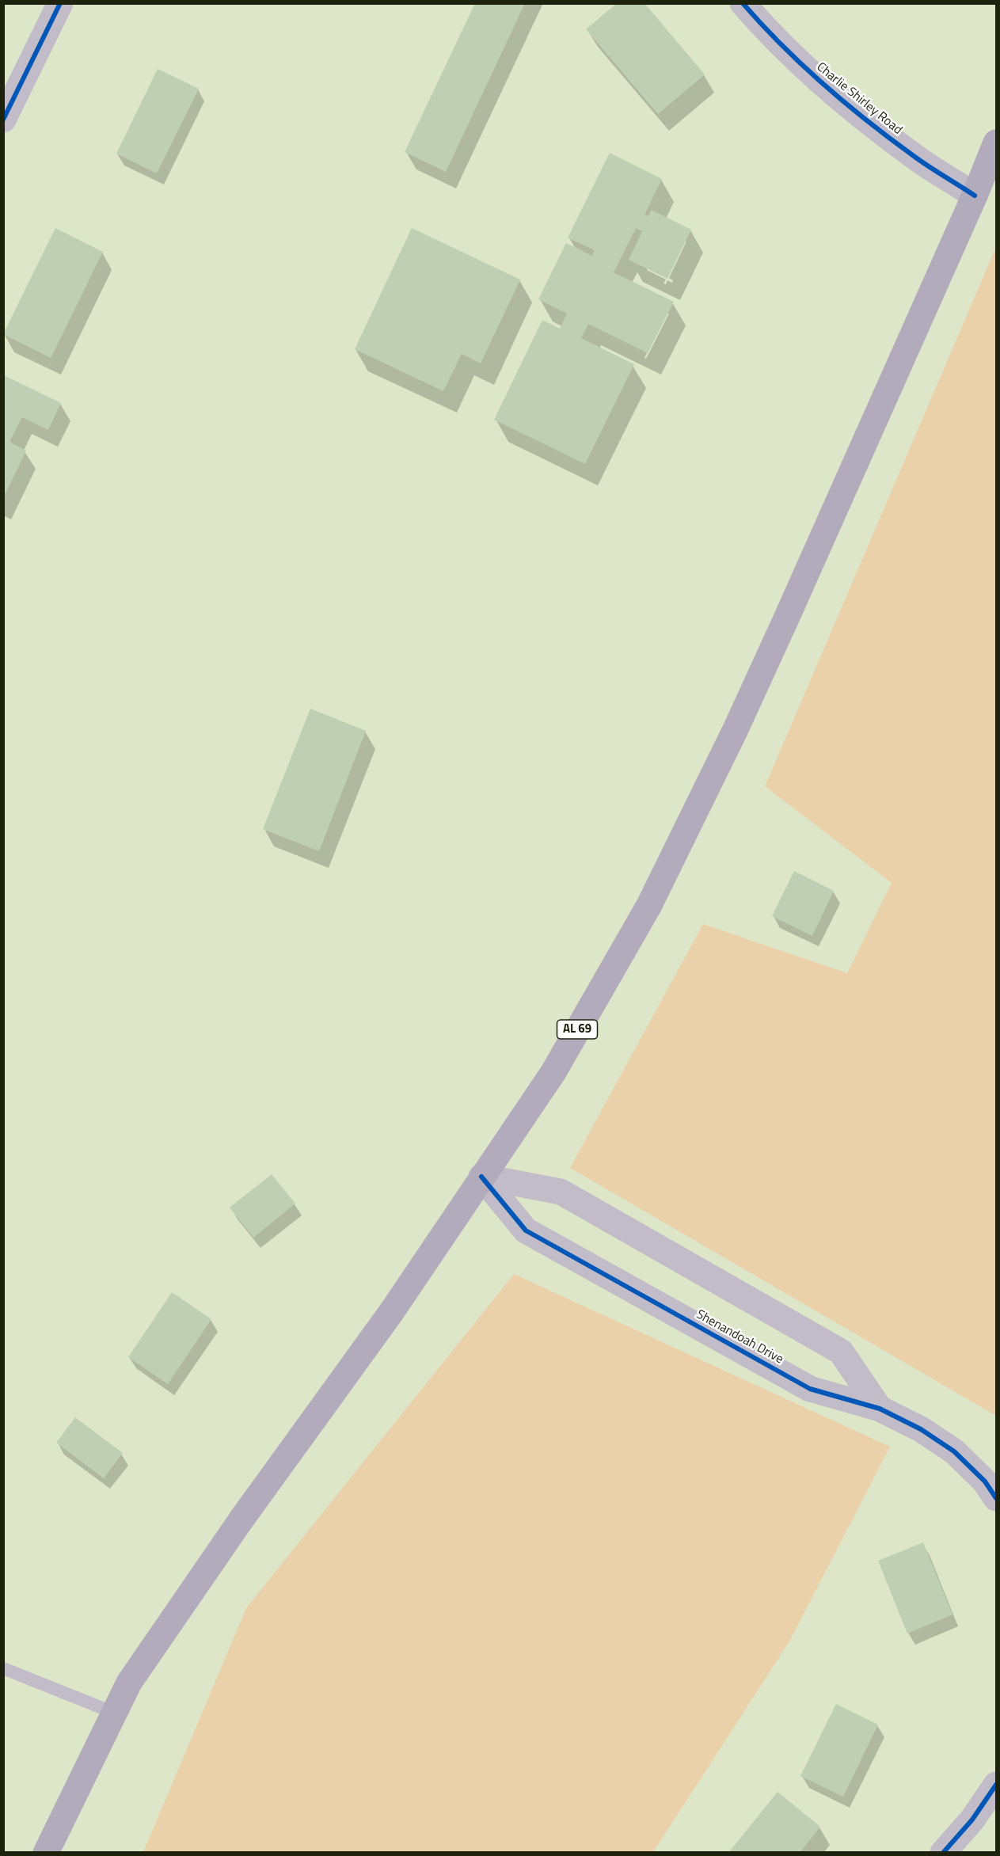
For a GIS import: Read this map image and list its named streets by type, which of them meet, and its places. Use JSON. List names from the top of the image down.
{
  "streets": {
    "main road": ["AL 69"],
    "street": ["Charlie Shirley Road", "Shenandoah Drive"]
  },
  "crossings": [
    ["Charlie Shirley Road", "AL 69"],
    ["AL 69", "Shenandoah Drive"]
  ]
}
